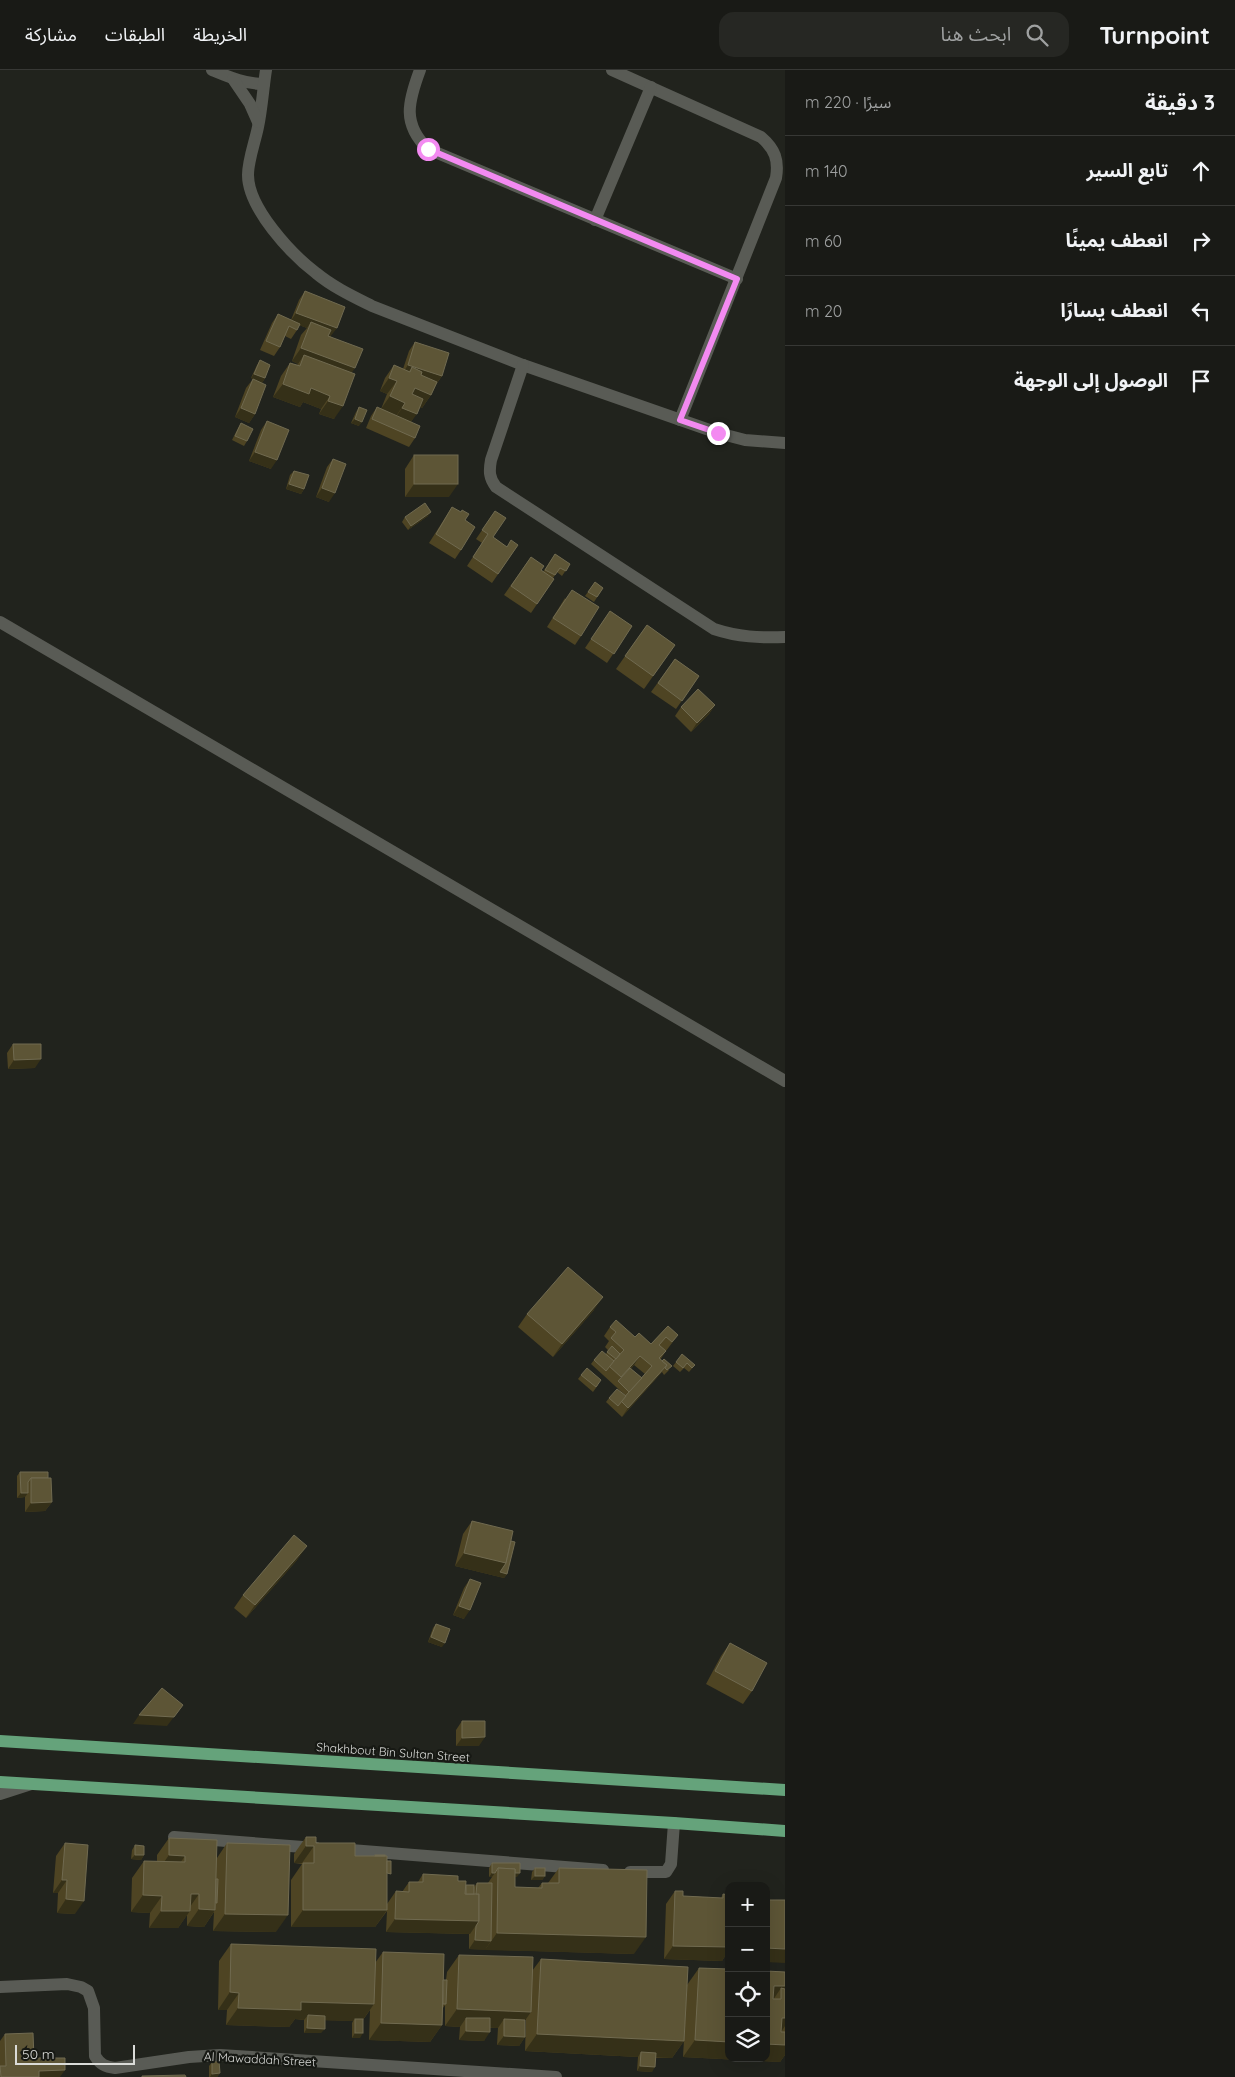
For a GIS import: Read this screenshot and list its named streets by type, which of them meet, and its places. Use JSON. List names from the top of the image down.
{
  "streets": {
    "main road": ["Shakhbout Bin Sultan Street"],
    "street": ["Al Mawaddah Street"]
  },
  "scale_bar": "50 m",
  "page": {
    "header": "Turnpoint",
    "search": "ابحث هنا",
    "nav": ["الخريطة", "الطبقات", "مشاركة"],
    "heading": ["3 دقيقة", "سيرًا · 220 m"],
    "list": [
      ["تابع السير", "140 m"],
      ["انعطف يمينًا", "60 m"],
      ["انعطف يسارًا", "20 m"],
      "الوصول إلى الوجهة"
    ],
    "map_buttons": ["+", "−"],
    "scale": "50 m"
  }
}
